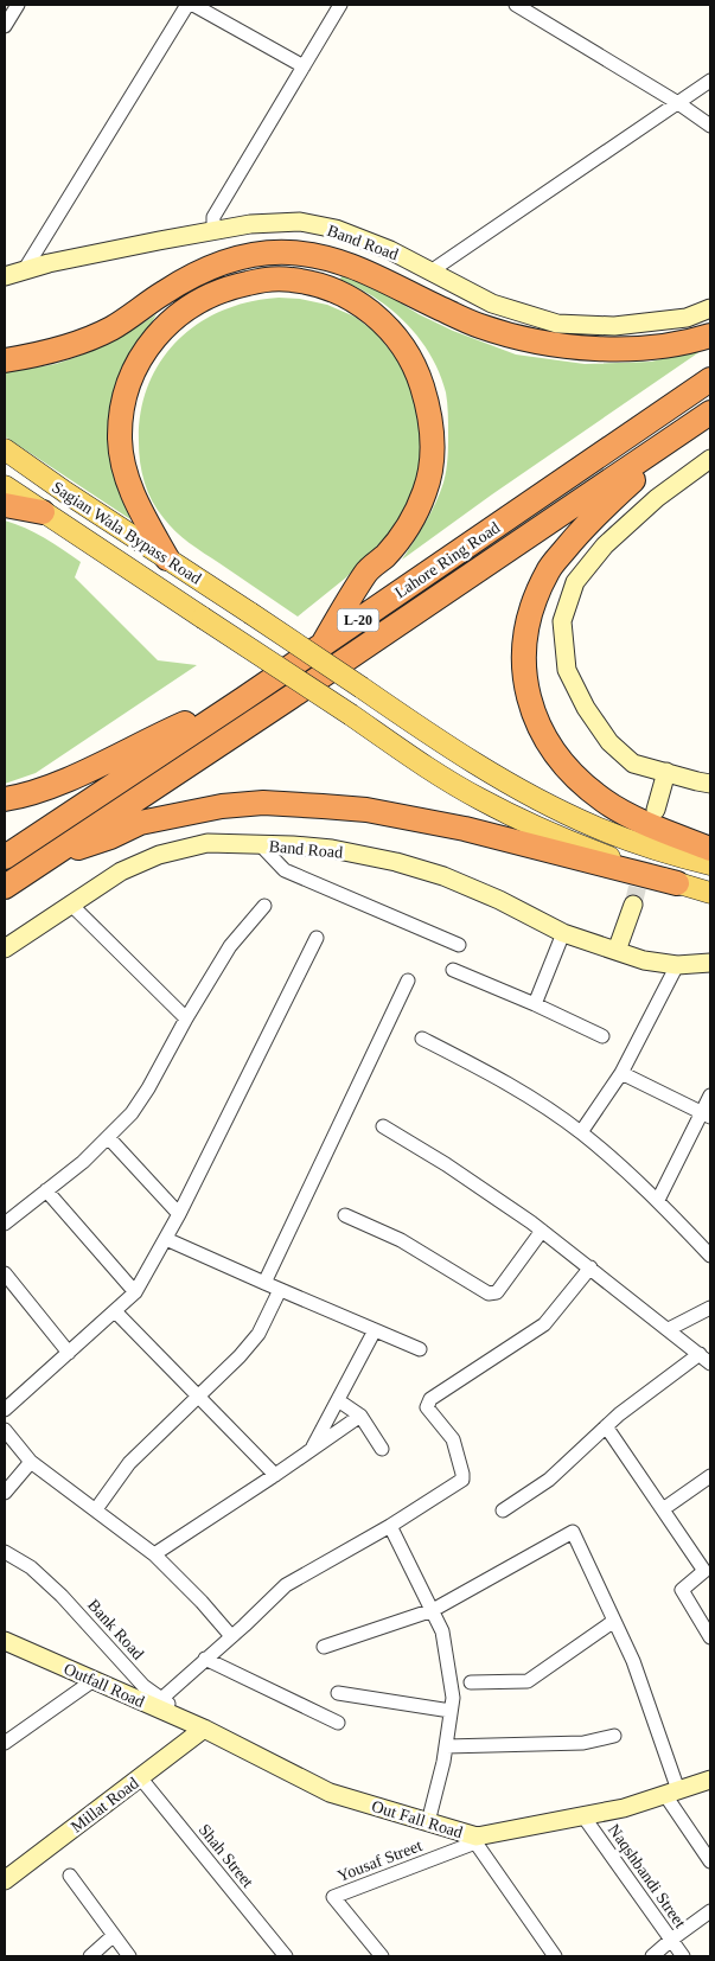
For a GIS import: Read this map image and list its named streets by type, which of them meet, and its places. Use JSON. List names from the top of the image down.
{
  "streets": {
    "highway": ["Lahore Ring Road", "L-20"],
    "main road": [
      "Band Road",
      "Sagian Wala Bypass Road",
      "Outfall Road",
      "Millat Road",
      "Out Fall Road"
    ],
    "street": [
      "Bank Road",
      "Shah Street",
      "Yousaf Street",
      "Naqshbandi Street"
    ]
  },
  "crossings": [
    ["Bank Road", "Outfall Road"],
    ["Bank Road", "Millat Road"],
    ["Bank Road", "Out Fall Road"],
    ["Outfall Road", "Millat Road"],
    ["Outfall Road", "Out Fall Road"],
    ["Millat Road", "Out Fall Road"],
    ["Millat Road", "Shah Street"],
    ["Out Fall Road", "Yousaf Street"],
    ["Out Fall Road", "Naqshbandi Street"]
  ]
}
